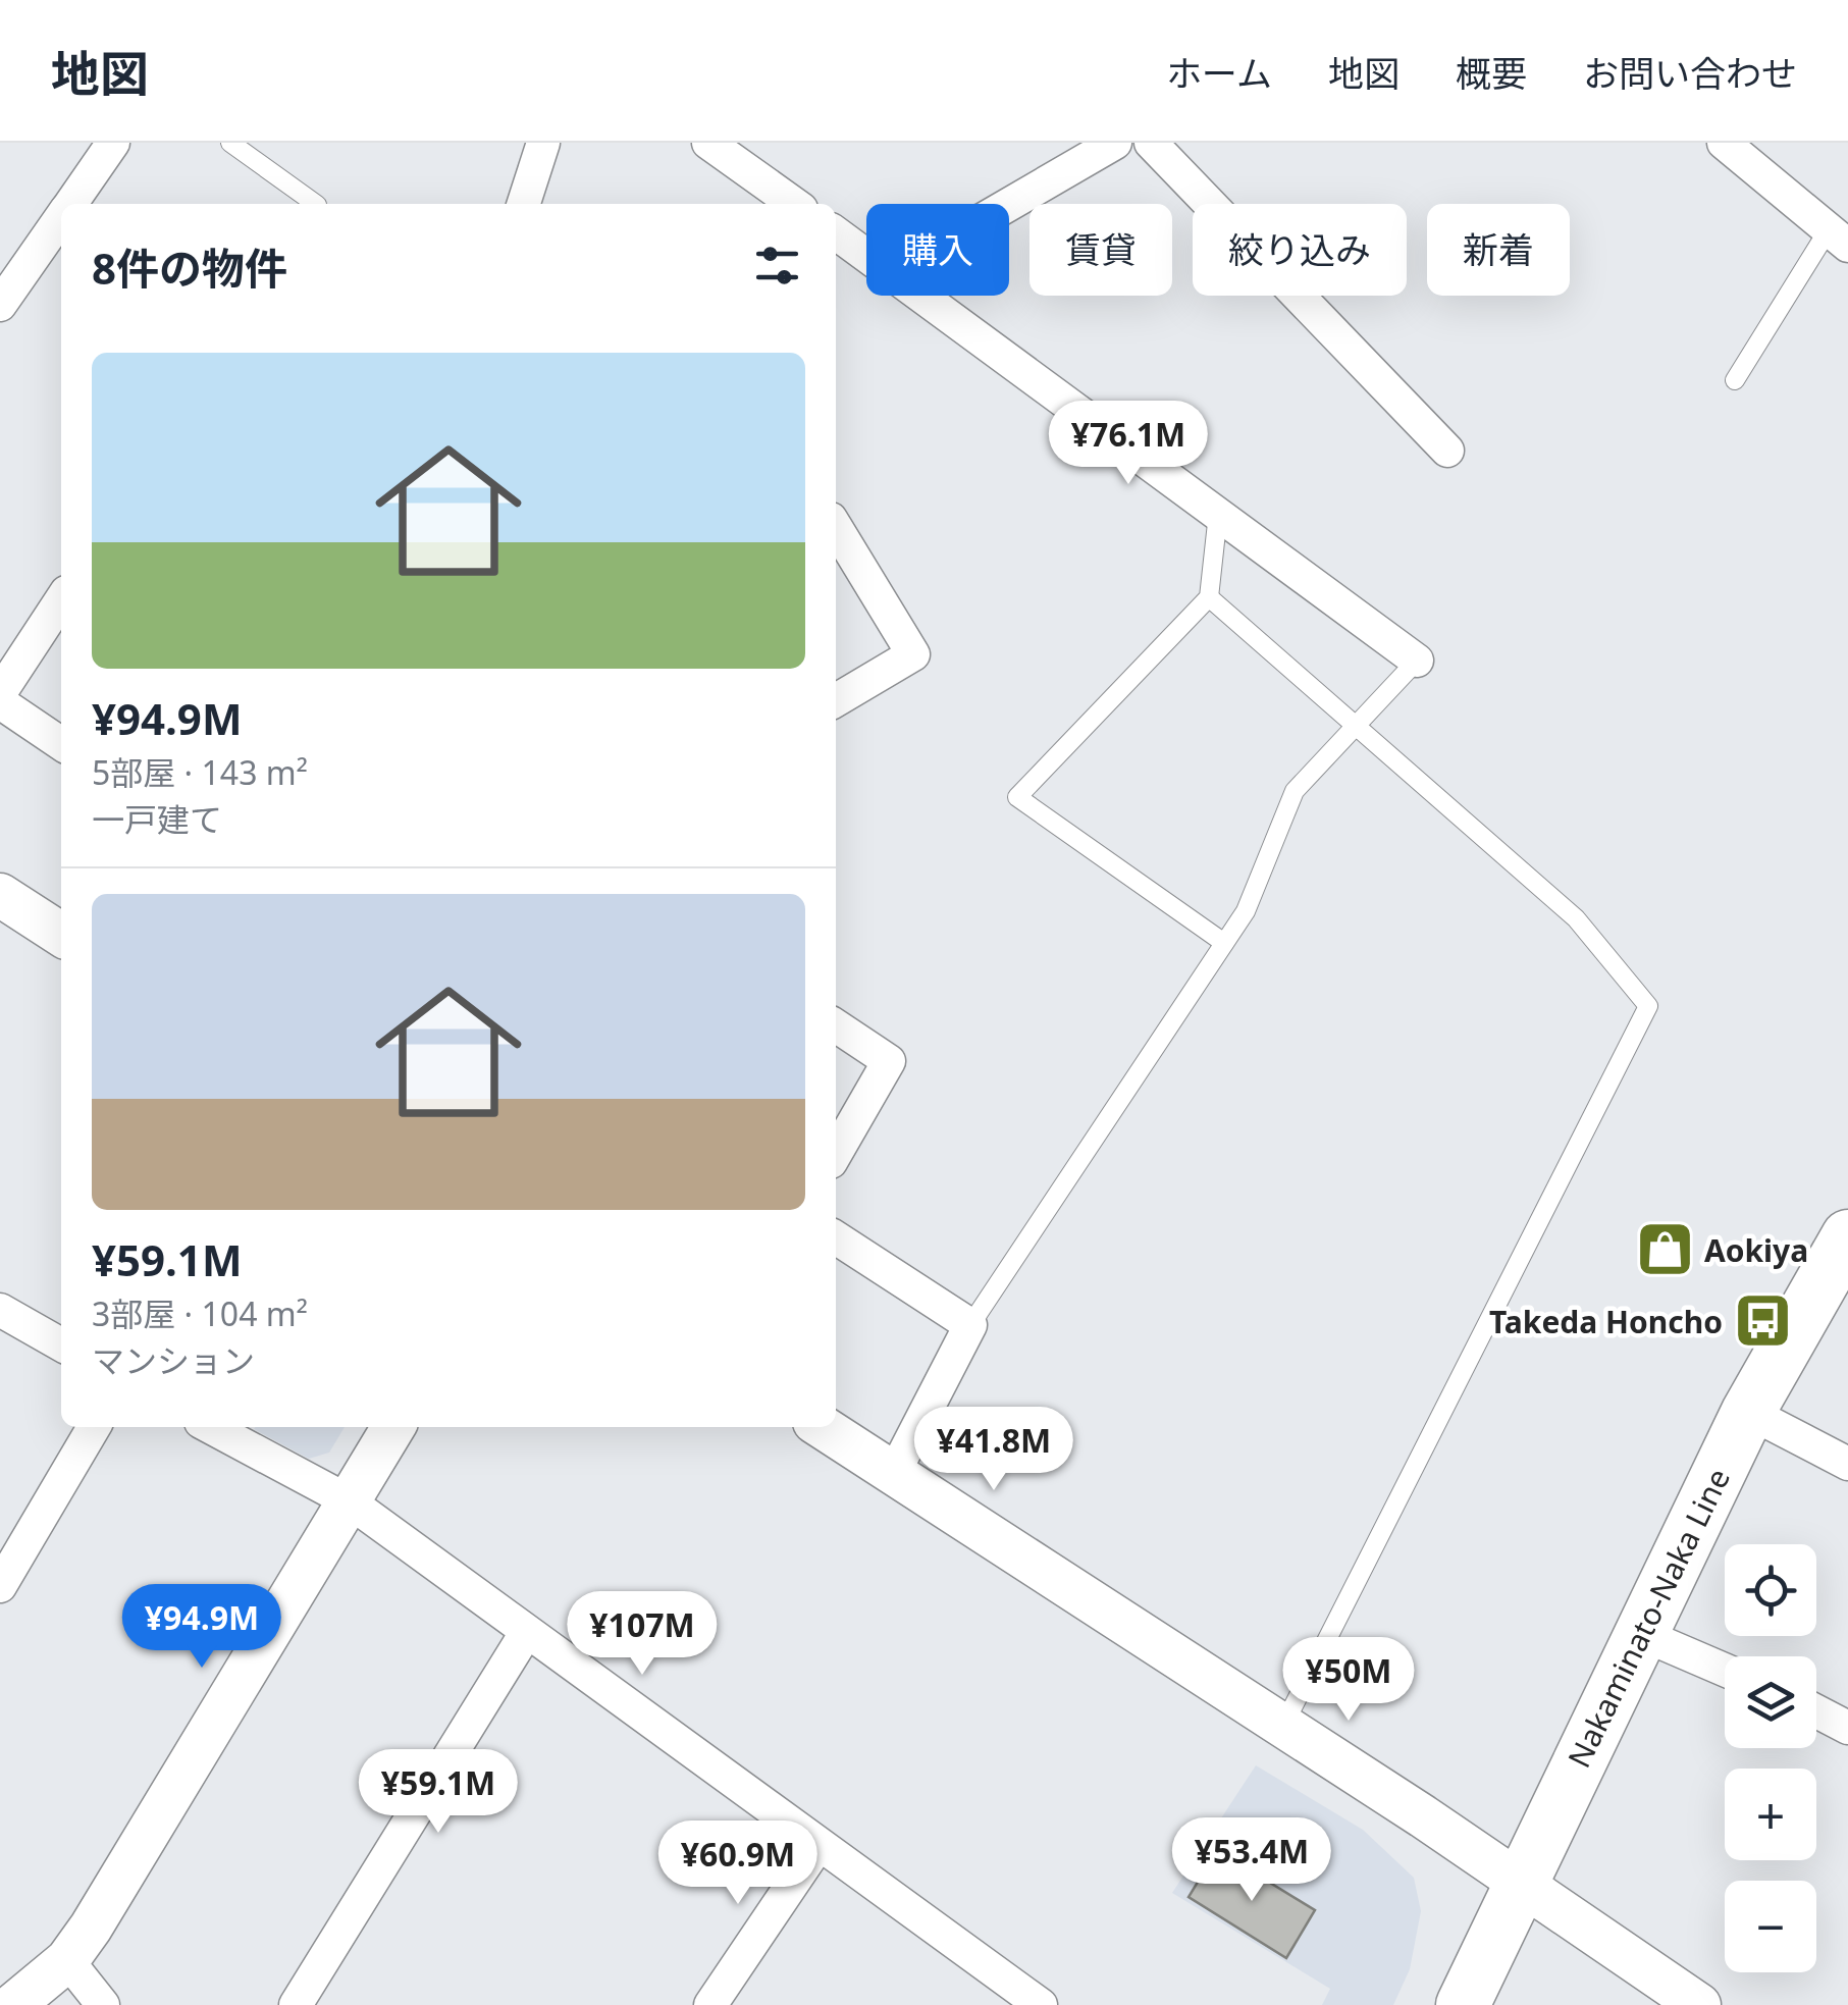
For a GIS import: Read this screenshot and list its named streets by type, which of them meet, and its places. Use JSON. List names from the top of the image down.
{
  "streets": {
    "main road": ["Nakaminato-Naka Line"]
  },
  "places": {
    "shop": ["Aokiya"],
    "bus stop": ["Takeda Honcho"]
  },
  "page": {
    "header": "地図",
    "nav": [
      "ホーム",
      "地図",
      "概要",
      "お問い合わせ"
    ],
    "chip": [
      "購入",
      "賃貸",
      "絞り込み",
      "新着"
    ],
    "heading": "8件の物件",
    "list": [
      {
        "name": "¥94.9M",
        "note": "5部屋 · 143 m² · 一戸建て"
      },
      {
        "name": "¥59.1M",
        "note": "3部屋 · 104 m² · マンション"
      }
    ],
    "price": [
      "¥76.1M",
      "¥41.8M",
      "¥94.9M",
      "¥107M",
      "¥50M",
      "¥59.1M",
      "¥53.4M",
      "¥60.9M"
    ],
    "map_buttons": ["+", "−"]
  }
}
